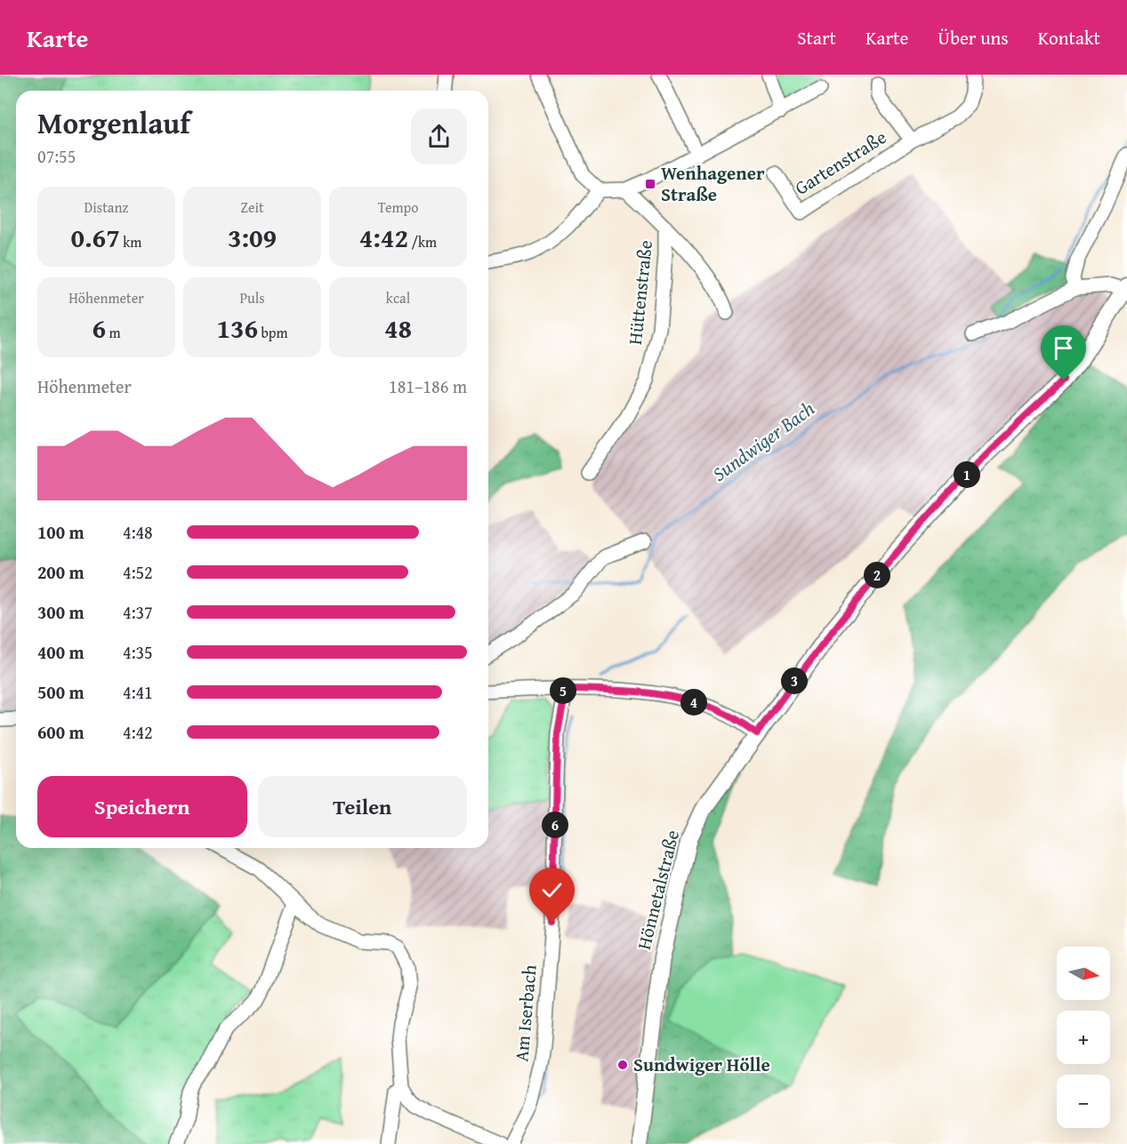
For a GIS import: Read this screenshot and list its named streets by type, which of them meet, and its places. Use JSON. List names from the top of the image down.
{
  "streets": {
    "main road": ["Hönnetalstraße"],
    "street": ["Gartenstraße", "Hüttenstraße", "Am Iserbach"]
  },
  "water": ["Sundwiger Bach"],
  "places": {
    "transit": ["Wenhagener Straße"],
    "other": ["Sundwiger Hölle"]
  },
  "north": "right",
  "page": {
    "header": "Karte",
    "nav": [
      "Start",
      "Karte",
      "Über uns",
      "Kontakt"
    ],
    "heading": ["Morgenlauf", "07:55"],
    "stats": [
      ["Distanz", "0.67 km"],
      ["Zeit", "3:09"],
      ["Tempo", "4:42 /km"],
      ["Höhenmeter", "6 m"],
      ["Puls", "136 bpm"],
      ["kcal", "48"]
    ],
    "chart": ["Höhenmeter", "181–186 m"],
    "pins": [
      "1",
      "2",
      "3",
      "5",
      "4",
      "6"
    ],
    "list": [
      {
        "name": "100 m",
        "note": "4:48"
      },
      {
        "name": "200 m",
        "note": "4:52"
      },
      {
        "name": "300 m",
        "note": "4:37"
      },
      {
        "name": "400 m",
        "note": "4:35"
      },
      {
        "name": "500 m",
        "note": "4:41"
      },
      {
        "name": "600 m",
        "note": "4:42"
      }
    ],
    "buttons": ["Speichern", "Teilen"],
    "map_buttons": ["+", "−"]
  }
}
